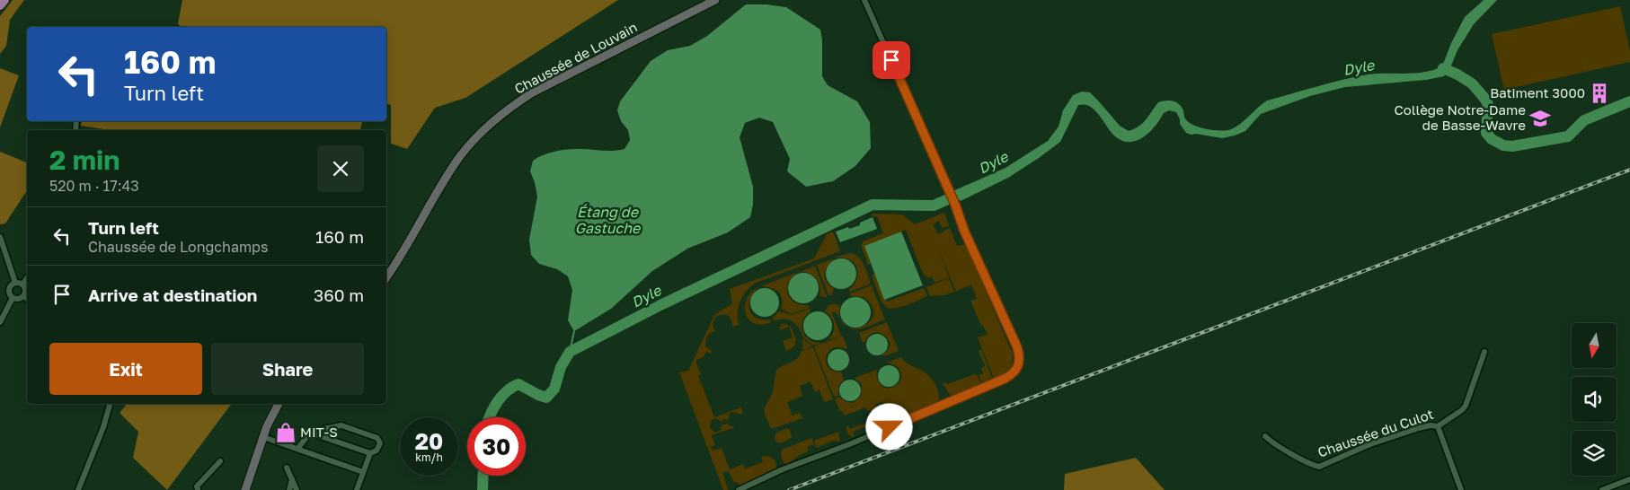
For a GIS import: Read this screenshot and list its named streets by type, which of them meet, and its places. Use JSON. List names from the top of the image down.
{
  "streets": {
    "main road": ["Chaussée de Louvain"],
    "street": ["Chaussée du Culot"]
  },
  "water": ["Dyle", "Étang de Gastuche"],
  "places": {
    "building": ["Batiment 3000"],
    "school or university": ["Collège Notre-Dame de Basse-Wavre"],
    "shop": ["MIT-S"]
  },
  "north": "bottom",
  "page": {
    "turn": ["160 m", "Turn left"],
    "heading": ["2 min", "520 m · 17:43"],
    "list": [
      {
        "name": "Turn left",
        "note": "Chaussée de Longchamps",
        "value": "160 m"
      },
      {
        "name": "Arrive at destination",
        "value": "360 m"
      }
    ],
    "buttons": ["Exit", "Share"],
    "speed": "20 km/h",
    "limit": "30"
  }
}
